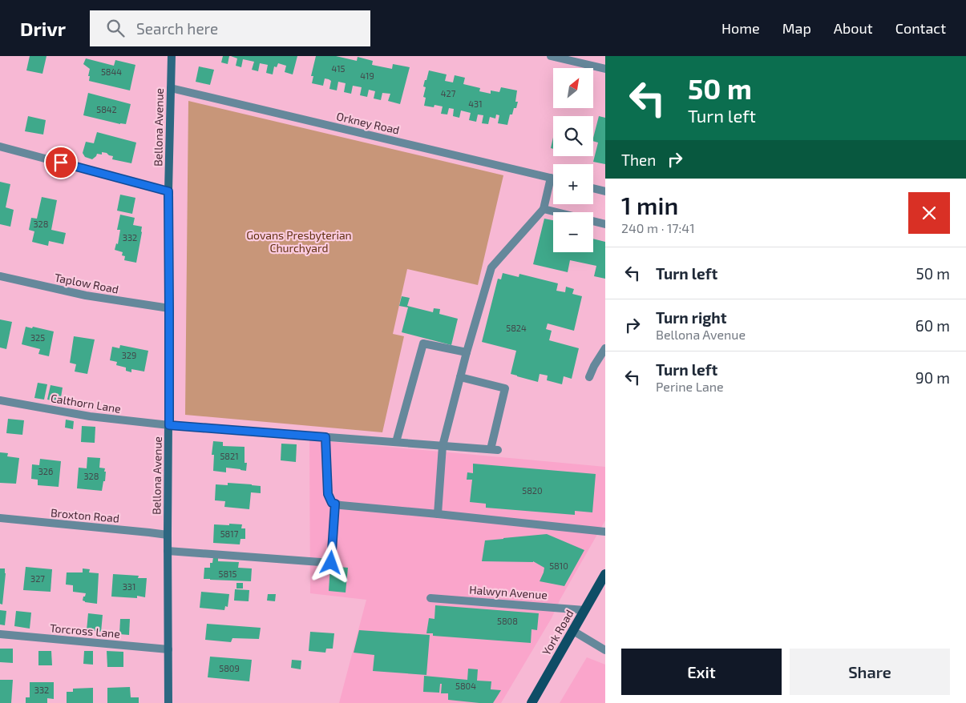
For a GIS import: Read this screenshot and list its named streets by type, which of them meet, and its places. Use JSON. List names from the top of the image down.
{
  "streets": {
    "main road": ["York Road"],
    "street": [
      "Orkney Road",
      "Bellona Avenue",
      "Taplow Road",
      "Calthorn Lane",
      "Broxton Road",
      "Halwyn Avenue",
      "Torcross Lane"
    ]
  },
  "crossings": [
    ["Orkney Road", "Bellona Avenue"],
    ["Bellona Avenue", "Taplow Road"],
    ["Bellona Avenue", "Calthorn Lane"],
    ["Bellona Avenue", "Broxton Road"],
    ["Bellona Avenue", "Torcross Lane"],
    ["Halwyn Avenue", "York Road"]
  ],
  "parks": ["Govans Presbyterian Churchyard"],
  "house_numbers": [
    "415",
    "5844",
    "419",
    "427",
    "431",
    "5842",
    "328",
    "332",
    "5824",
    "325",
    "329",
    "5821",
    "326",
    "328",
    "5820",
    "5817",
    "5810",
    "5815",
    "327",
    "331",
    "5808",
    "5809",
    "5804",
    "332"
  ],
  "north": "top right",
  "page": {
    "header": "Drivr",
    "search": "Search here",
    "nav": [
      "Home",
      "Map",
      "About",
      "Contact"
    ],
    "turn": ["50 m", "Turn left"],
    "map_buttons": ["+", "−"],
    "then": "Then",
    "heading": ["1 min", "240 m · 17:41"],
    "list": [
      {
        "name": "Turn left",
        "value": "50 m"
      },
      {
        "name": "Turn right",
        "note": "Bellona Avenue",
        "value": "60 m"
      },
      {
        "name": "Turn left",
        "note": "Perine Lane",
        "value": "90 m"
      }
    ],
    "buttons": ["Exit", "Share"]
  }
}
